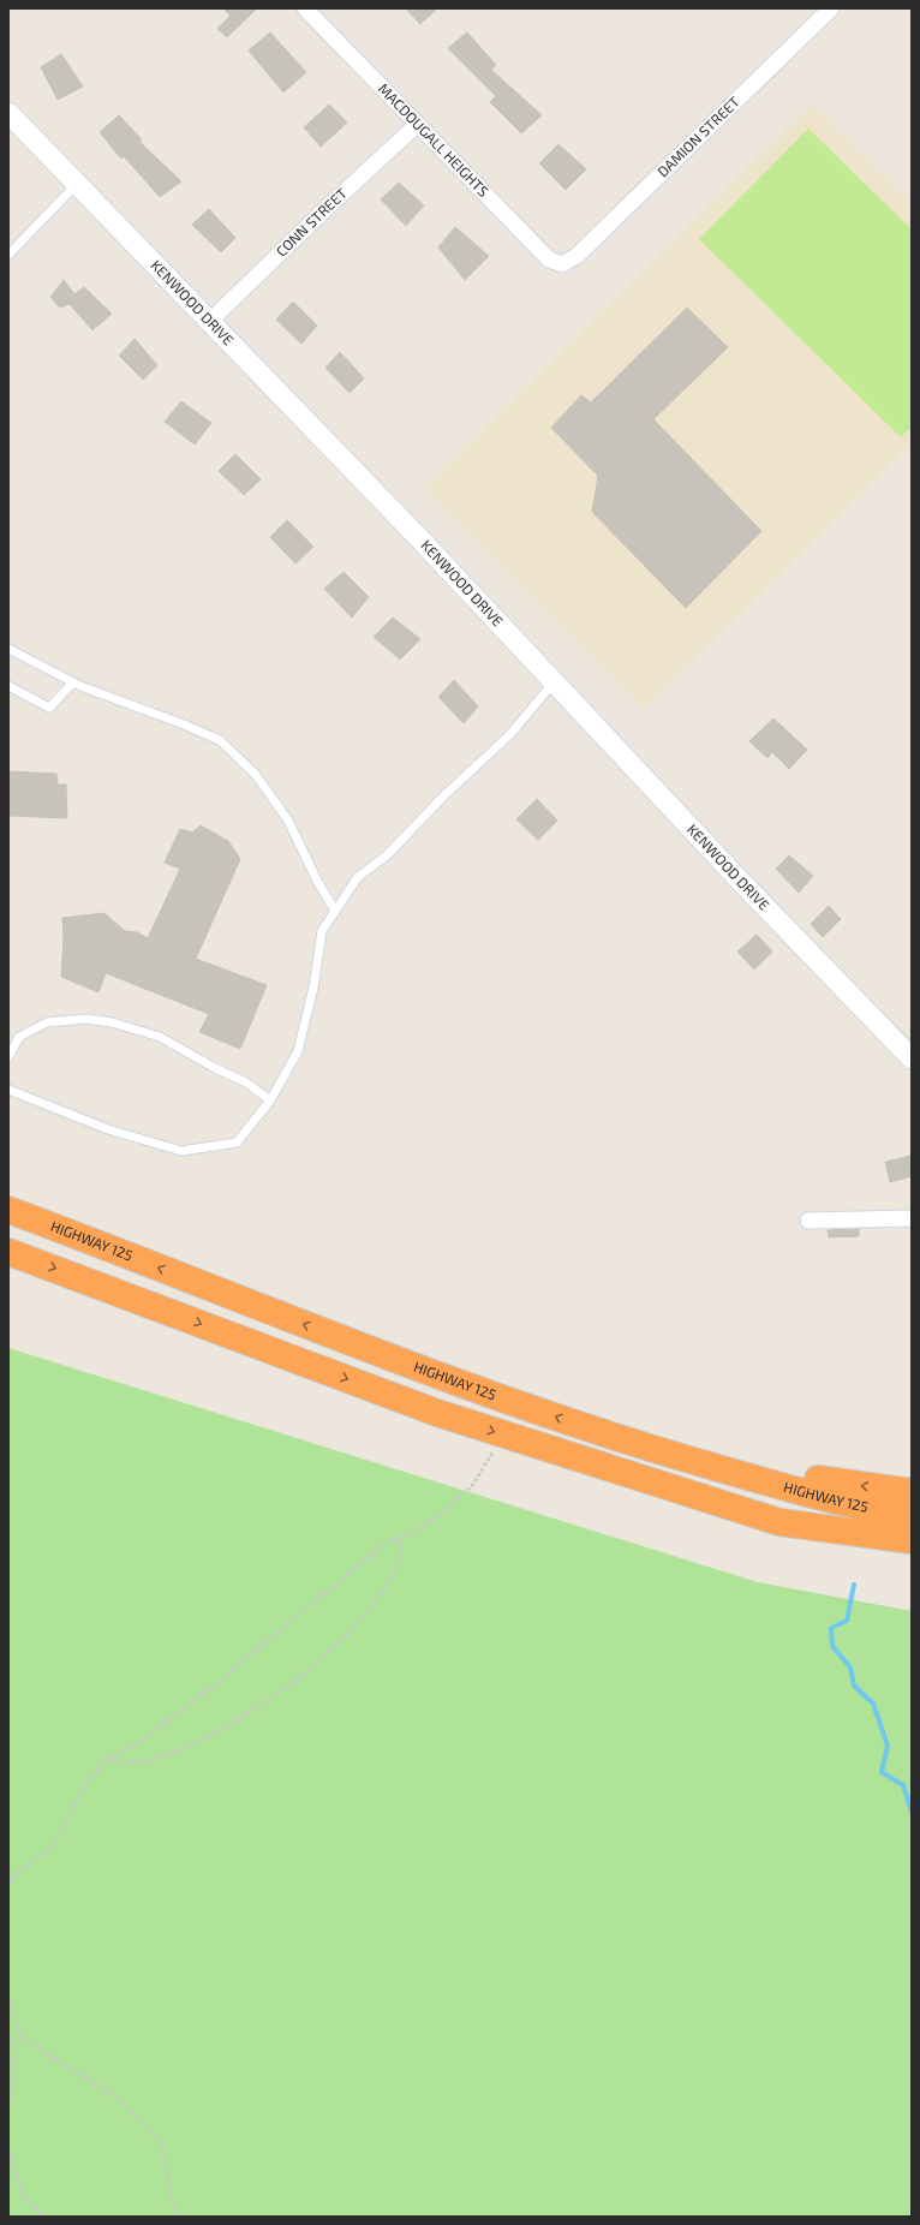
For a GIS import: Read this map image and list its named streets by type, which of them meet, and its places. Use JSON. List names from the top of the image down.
{
  "streets": {
    "highway": ["HIGHWAY 125"],
    "street": [
      "DAMION STREET",
      "MACDOUGALL HEIGHTS",
      "CONN STREET",
      "KENWOOD DRIVE"
    ]
  },
  "crossings": [
    ["DAMION STREET", "MACDOUGALL HEIGHTS"],
    ["MACDOUGALL HEIGHTS", "CONN STREET"],
    ["CONN STREET", "KENWOOD DRIVE"]
  ]
}
